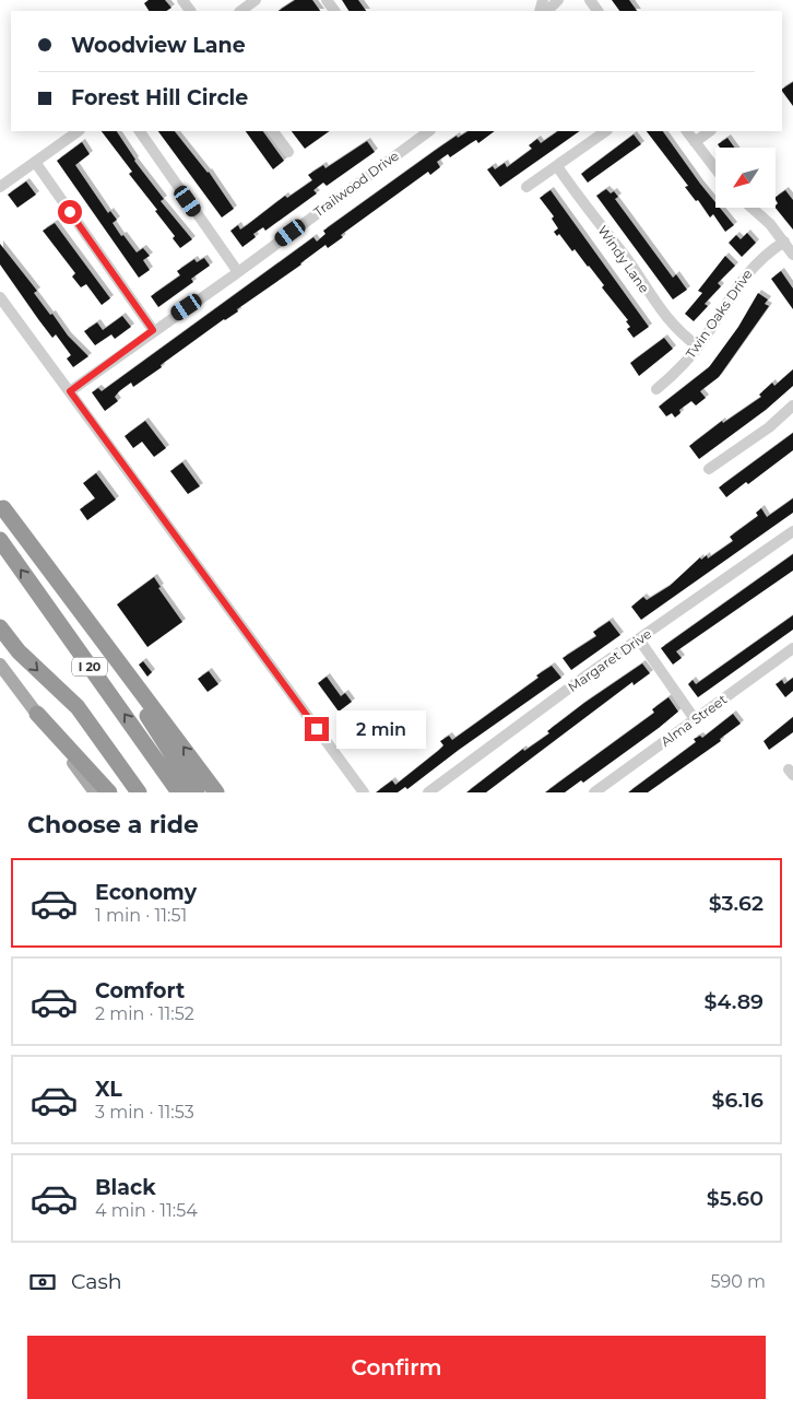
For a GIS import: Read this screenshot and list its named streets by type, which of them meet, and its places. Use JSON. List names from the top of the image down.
{
  "streets": {
    "highway": ["I 20"],
    "street": [
      "Trailwood Drive",
      "Windy Lane",
      "Twin Oaks Drive",
      "Margaret Drive",
      "Alma Street"
    ]
  },
  "crossings": [
    ["Windy Lane", "Twin Oaks Drive"]
  ],
  "north": "bottom left",
  "page": {
    "banner": ["Woodview Lane", "Forest Hill Circle"],
    "bubble": "2 min",
    "heading": "Choose a ride",
    "list": [
      {
        "name": "Economy",
        "note": "1 min · 11:51",
        "value": "$3.62"
      },
      {
        "name": "Comfort",
        "note": "2 min · 11:52",
        "value": "$4.89"
      },
      {
        "name": "XL",
        "note": "3 min · 11:53",
        "value": "$6.16"
      },
      {
        "name": "Black",
        "note": "4 min · 11:54",
        "value": "$5.60"
      }
    ],
    "pay": ["Cash", "590 m"],
    "buttons": "Confirm"
  }
}
